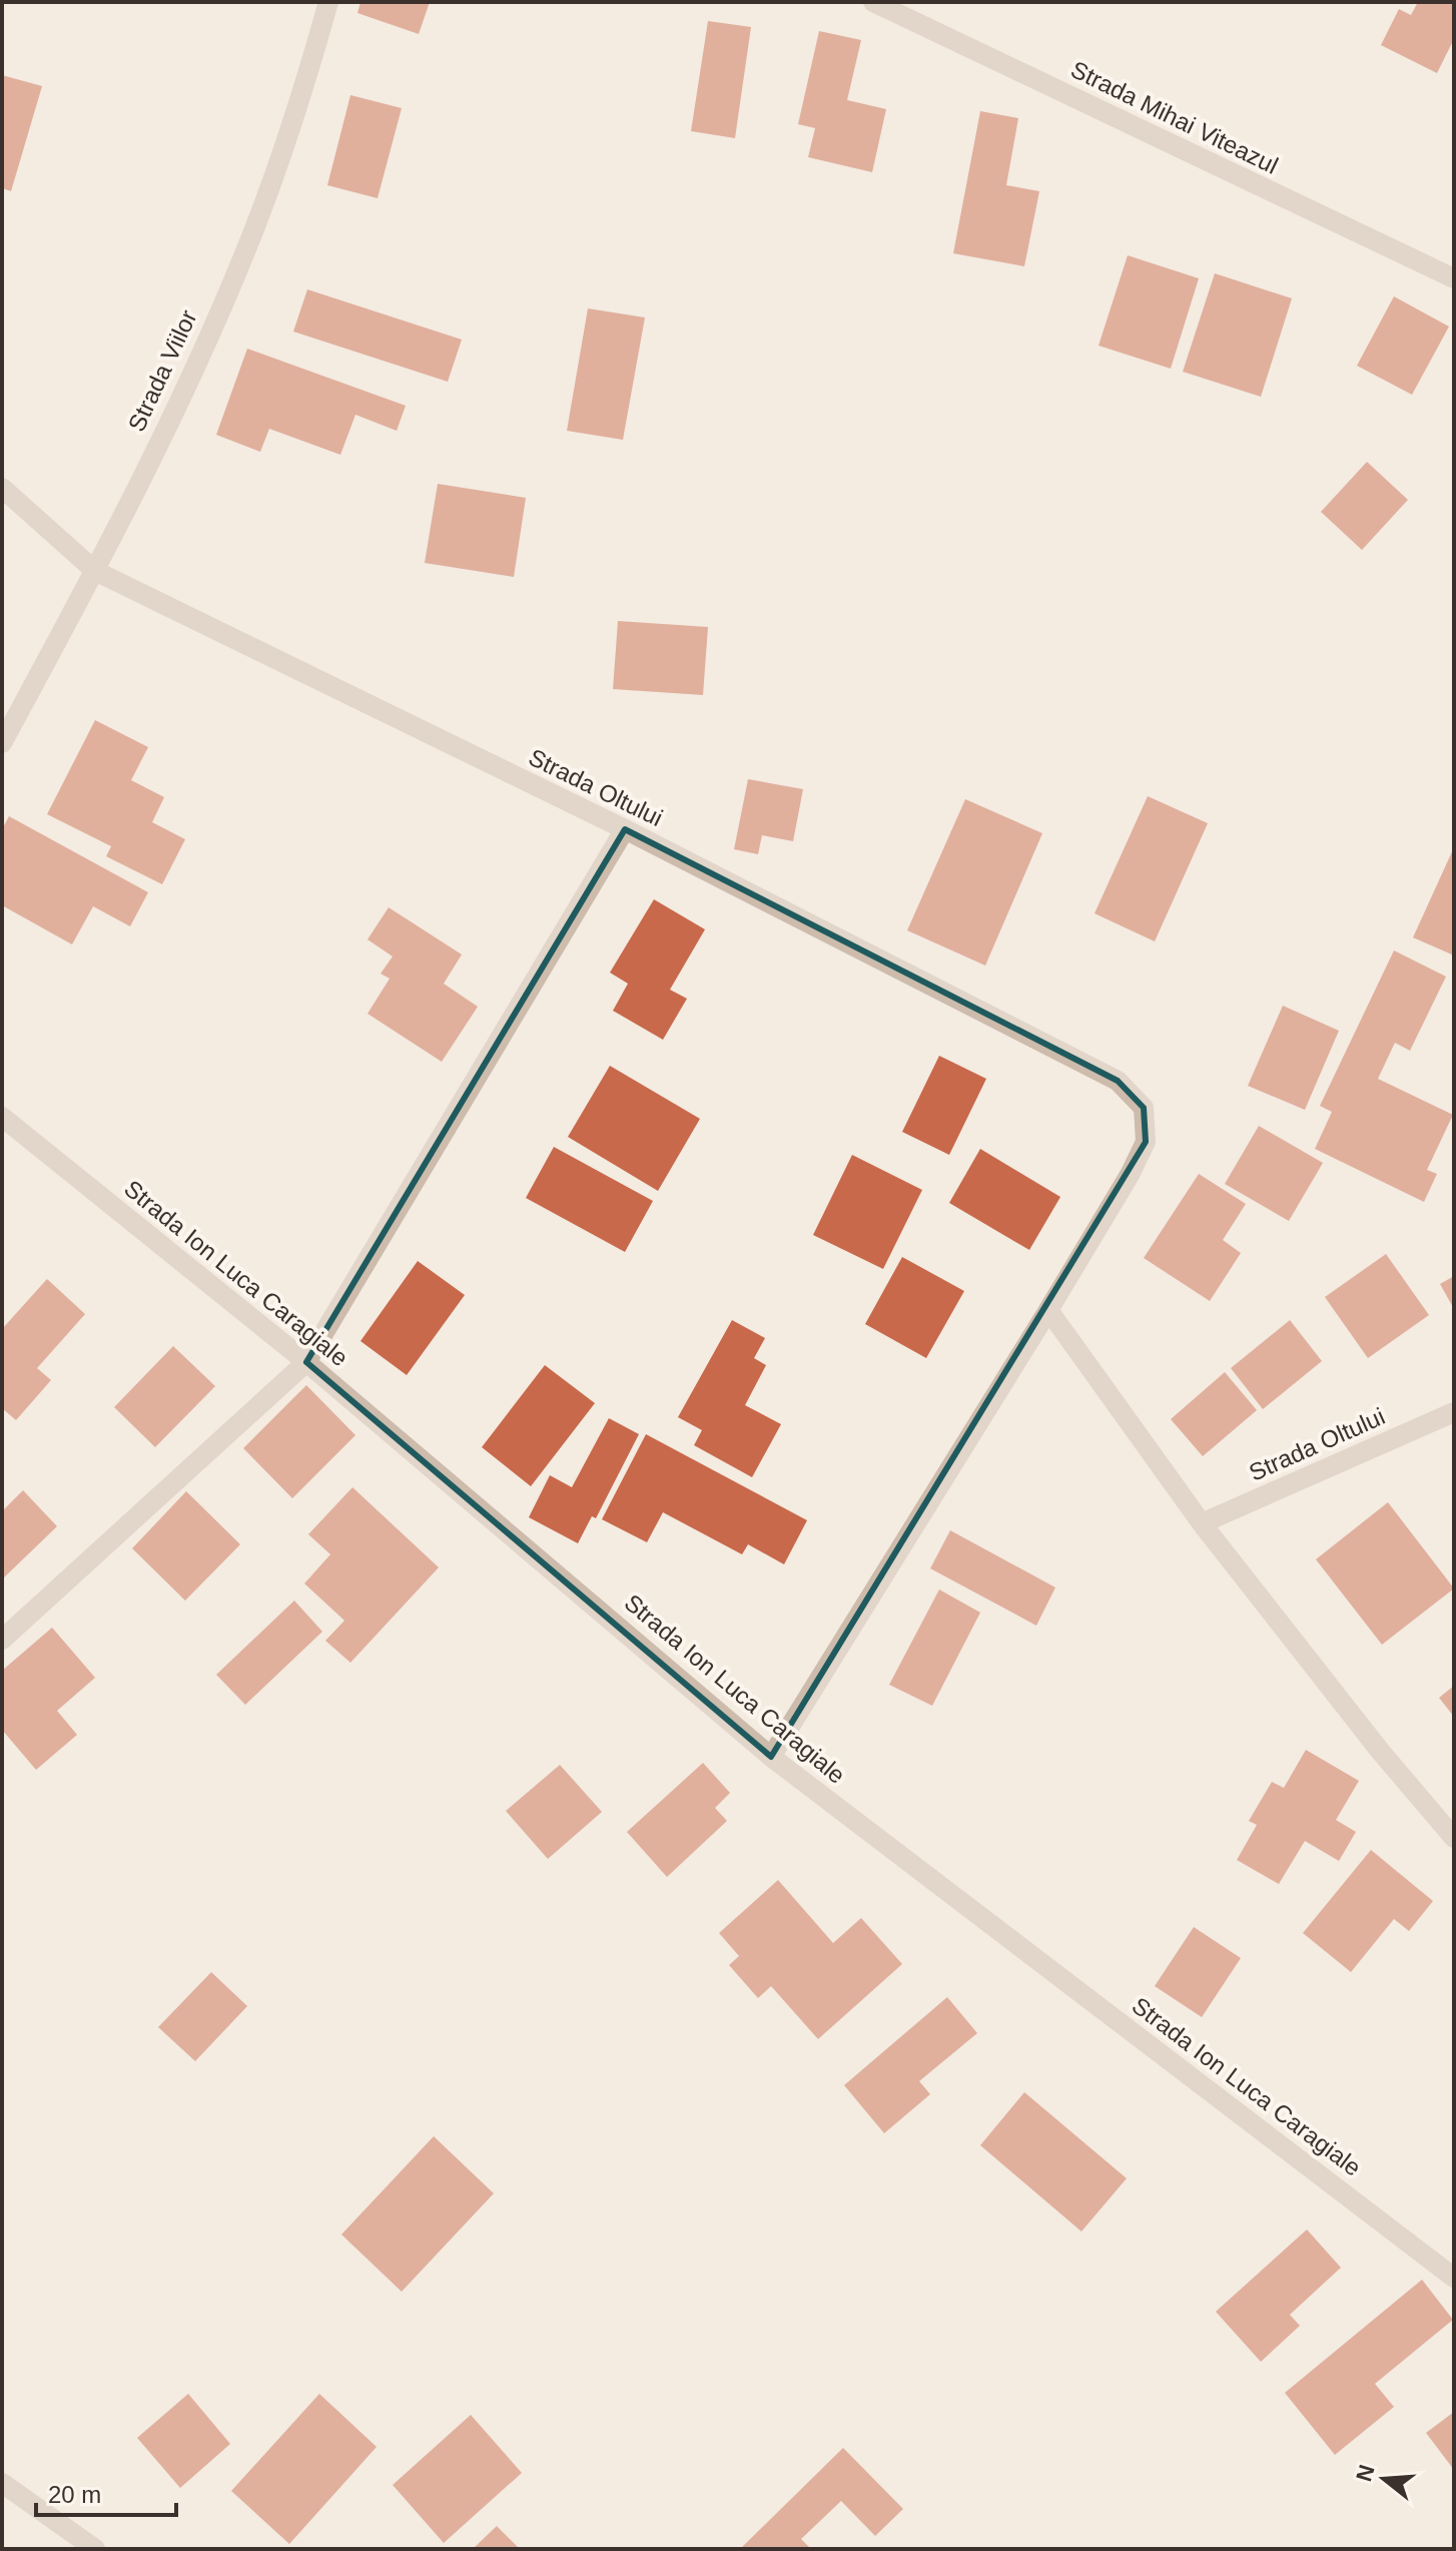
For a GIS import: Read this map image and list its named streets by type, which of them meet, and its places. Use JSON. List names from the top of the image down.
{
  "streets": {
    "street": [
      "Strada Mihai Viteazul",
      "Strada Viilor",
      "Strada Oltului",
      "Strada Ion Luca Caragiale"
    ]
  },
  "crossings": [
    ["Strada Viilor", "Strada Oltului"]
  ],
  "scale_bar": "20 m",
  "north": "left"
}
